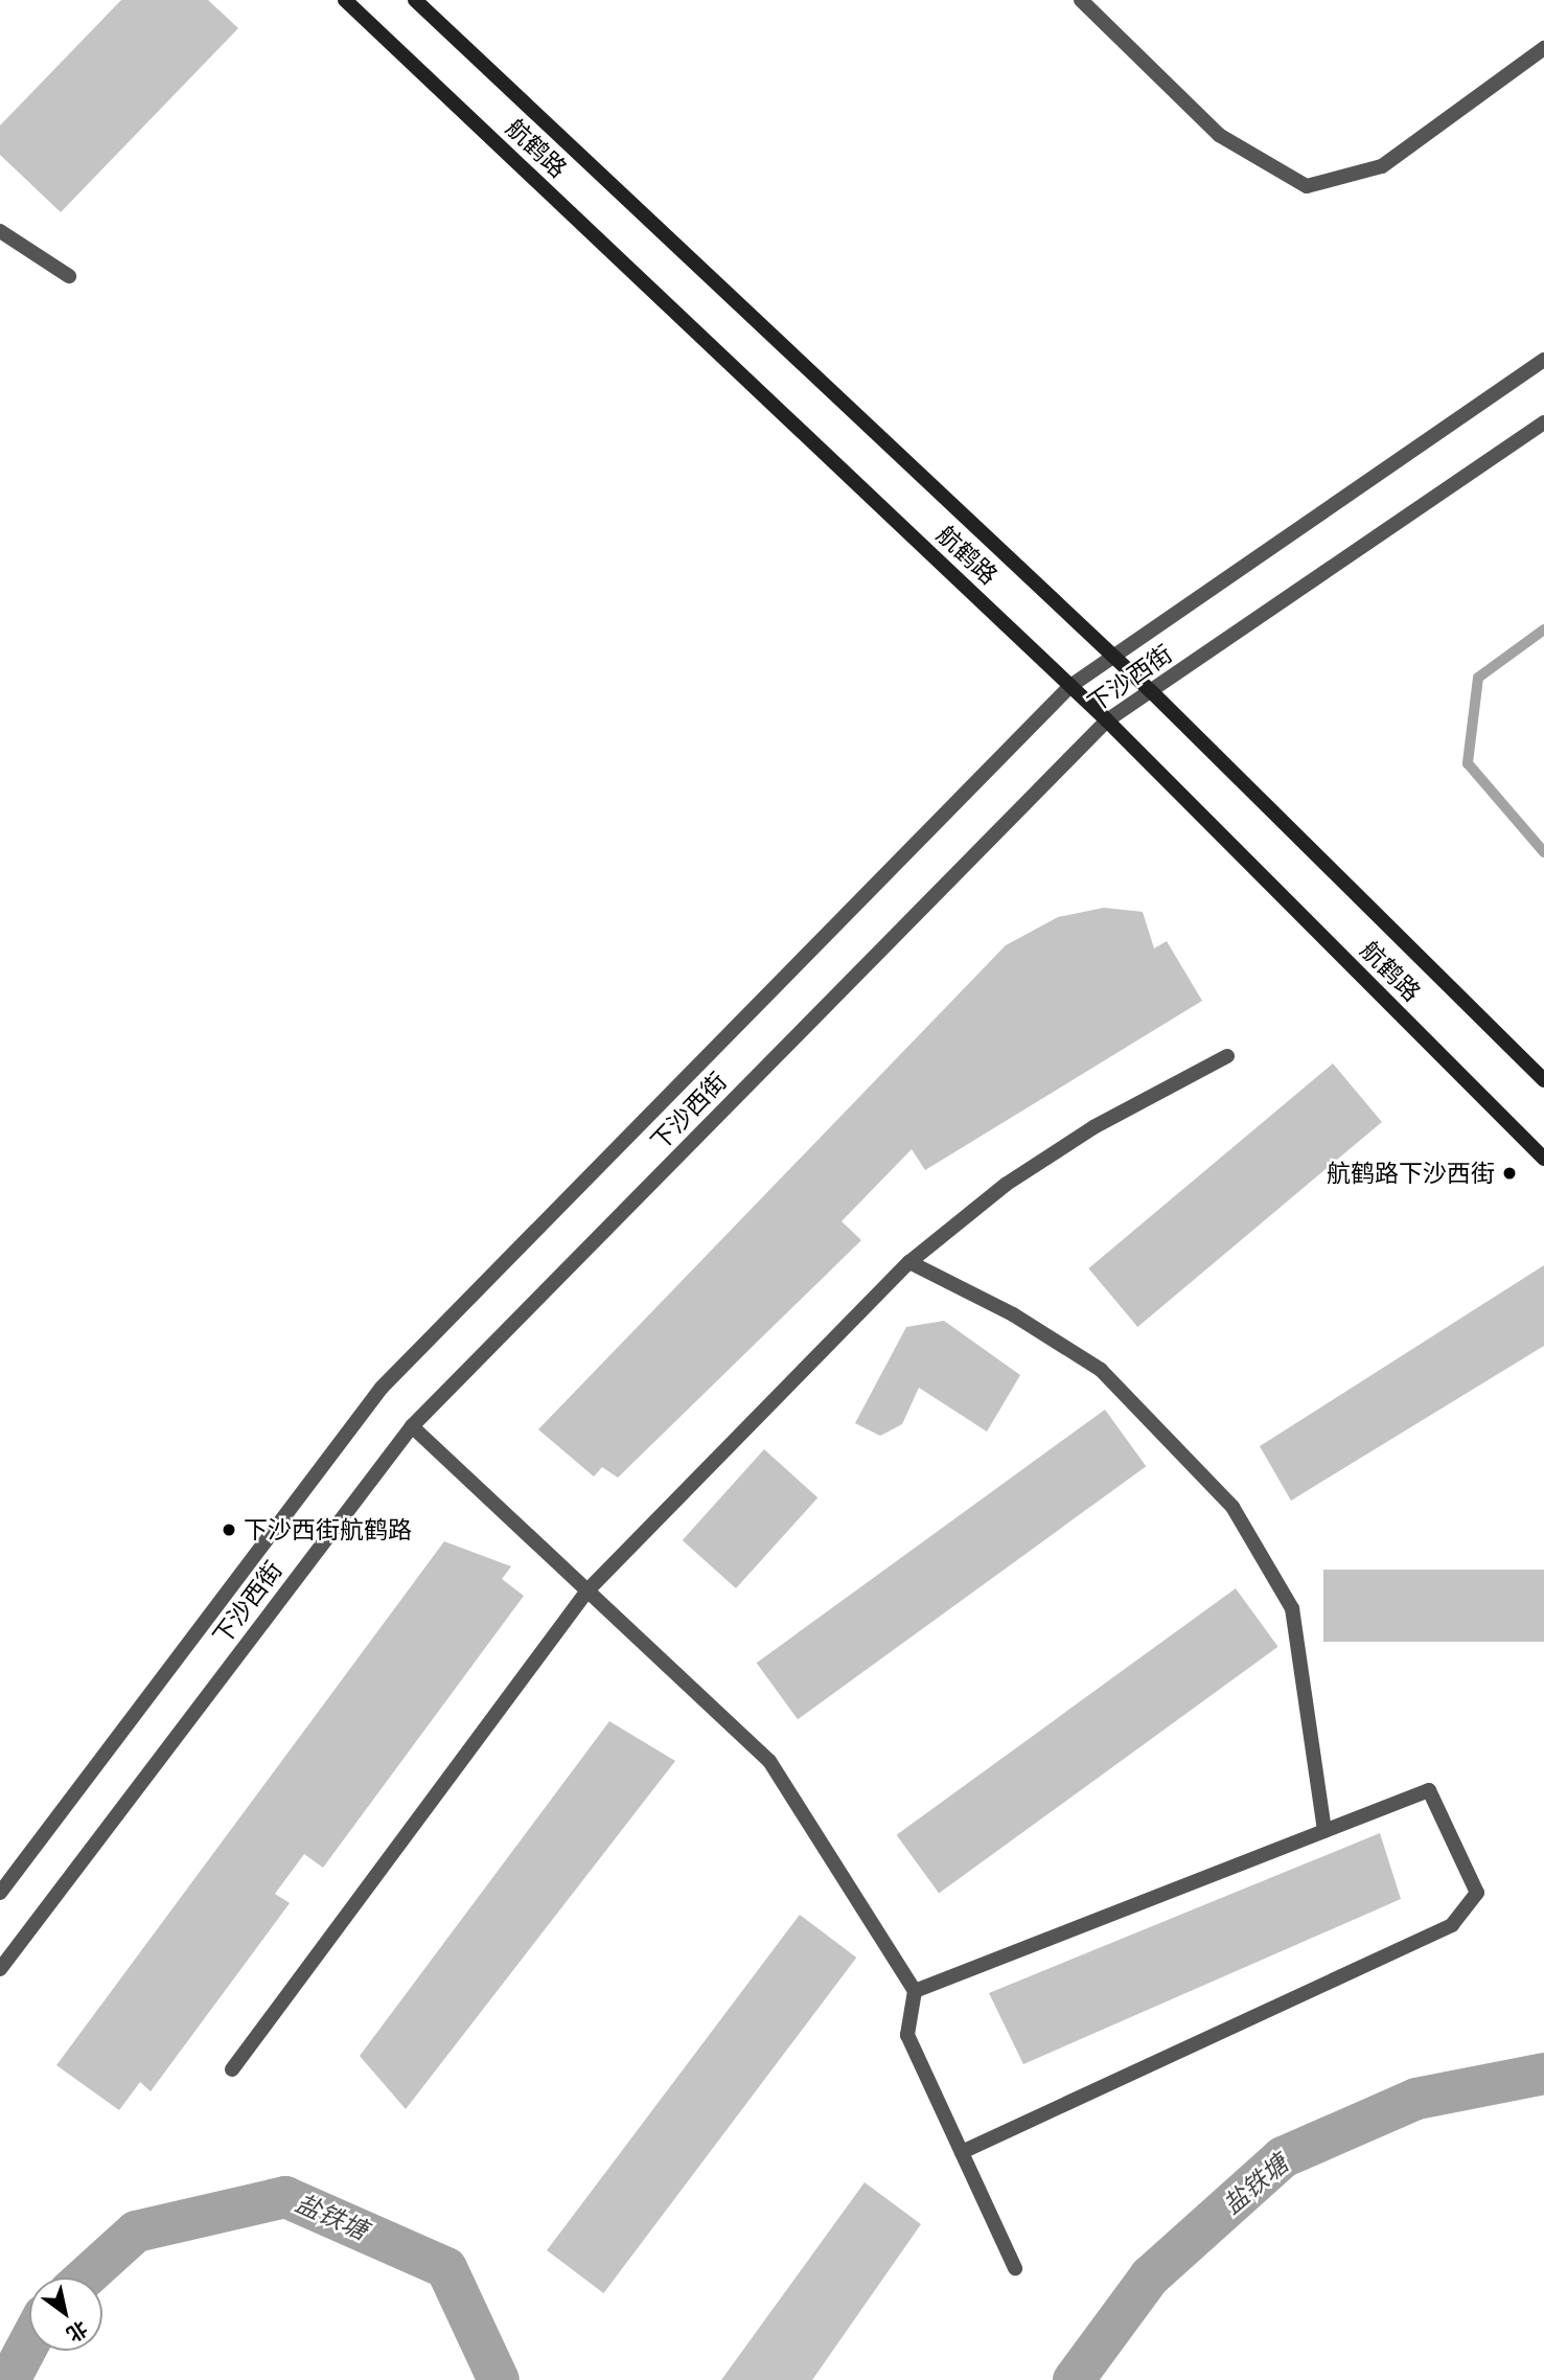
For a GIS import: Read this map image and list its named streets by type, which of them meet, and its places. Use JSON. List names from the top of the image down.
{
  "streets": {
    "main road": ["航鹤路"],
    "street": ["下沙西街"]
  },
  "crossings": [
    ["航鹤路", "下沙西街"]
  ],
  "water": ["盐铁塘"],
  "places": ["航鹤路下沙西街", "下沙西街航鹤路"],
  "north": "bottom right"
}
